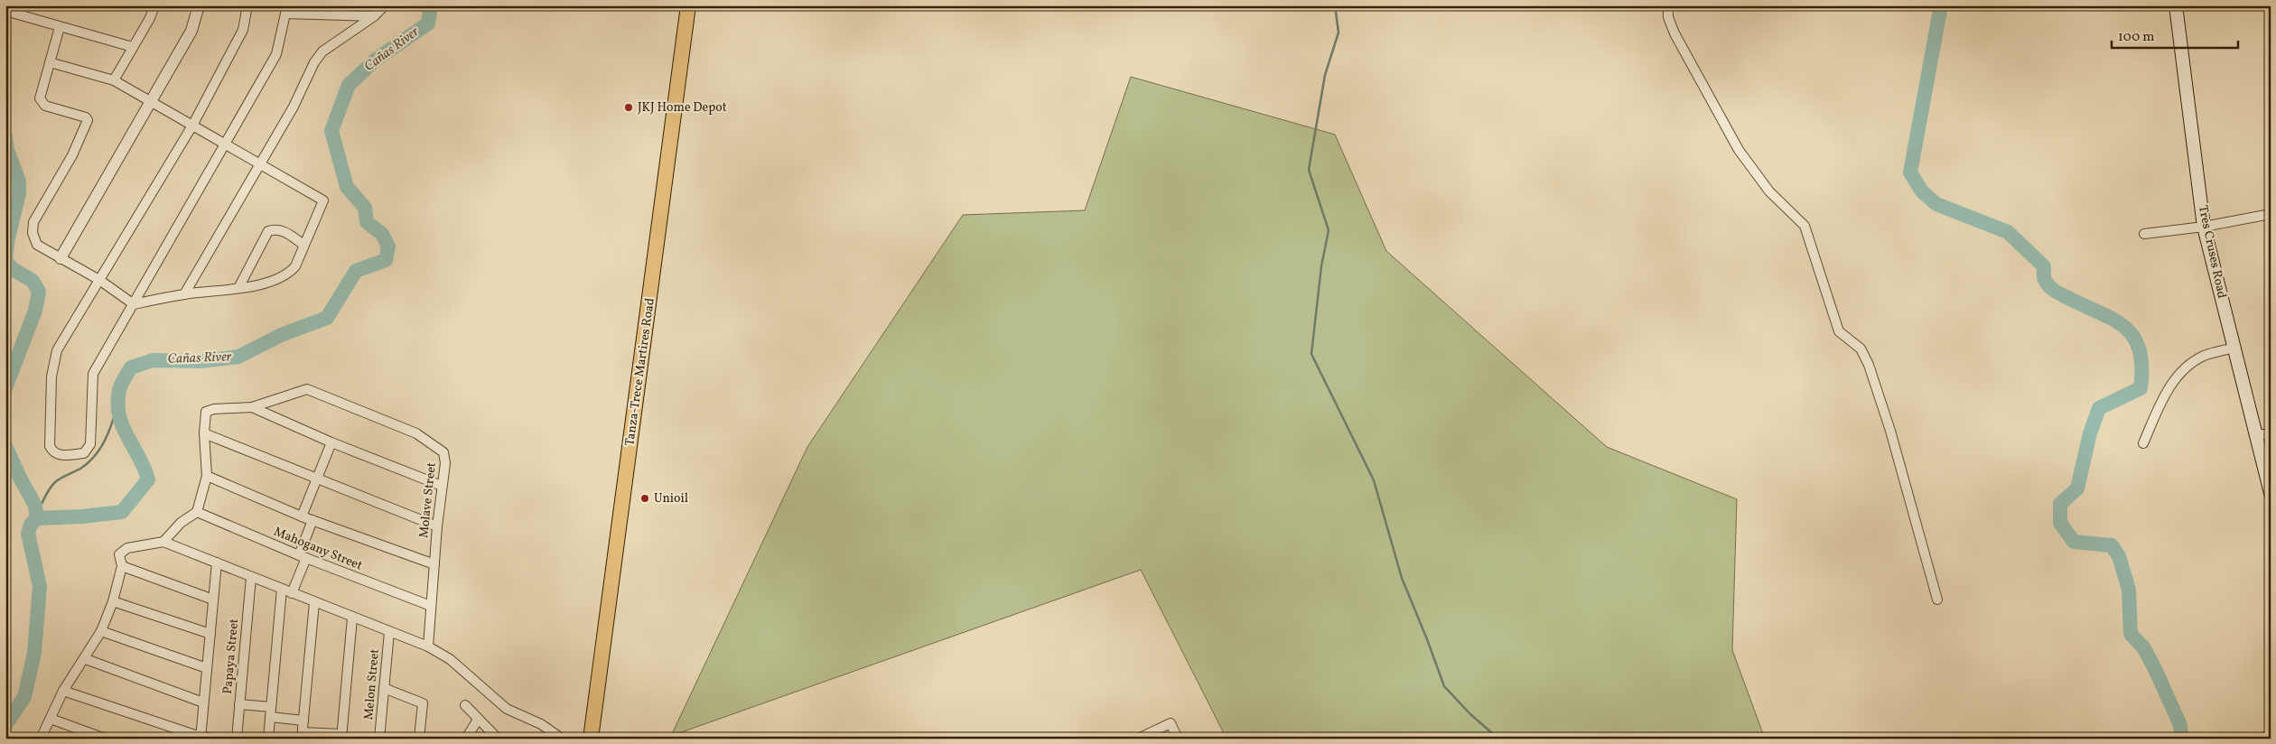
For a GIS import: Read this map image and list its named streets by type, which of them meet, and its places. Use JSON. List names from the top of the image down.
{
  "streets": {
    "main road": ["Tres Cruses Road", "Tanza-Trece Martires Road"],
    "street": [
      "Molave Street",
      "Mahogany Street",
      "Papaya Street",
      "Melon Street"
    ]
  },
  "crossings": [
    ["Molave Street", "Mahogany Street"]
  ],
  "water": ["Cañas River"],
  "places": ["JKJ Home Depot", "Unioil"],
  "scale_bar": "100 m"
}
